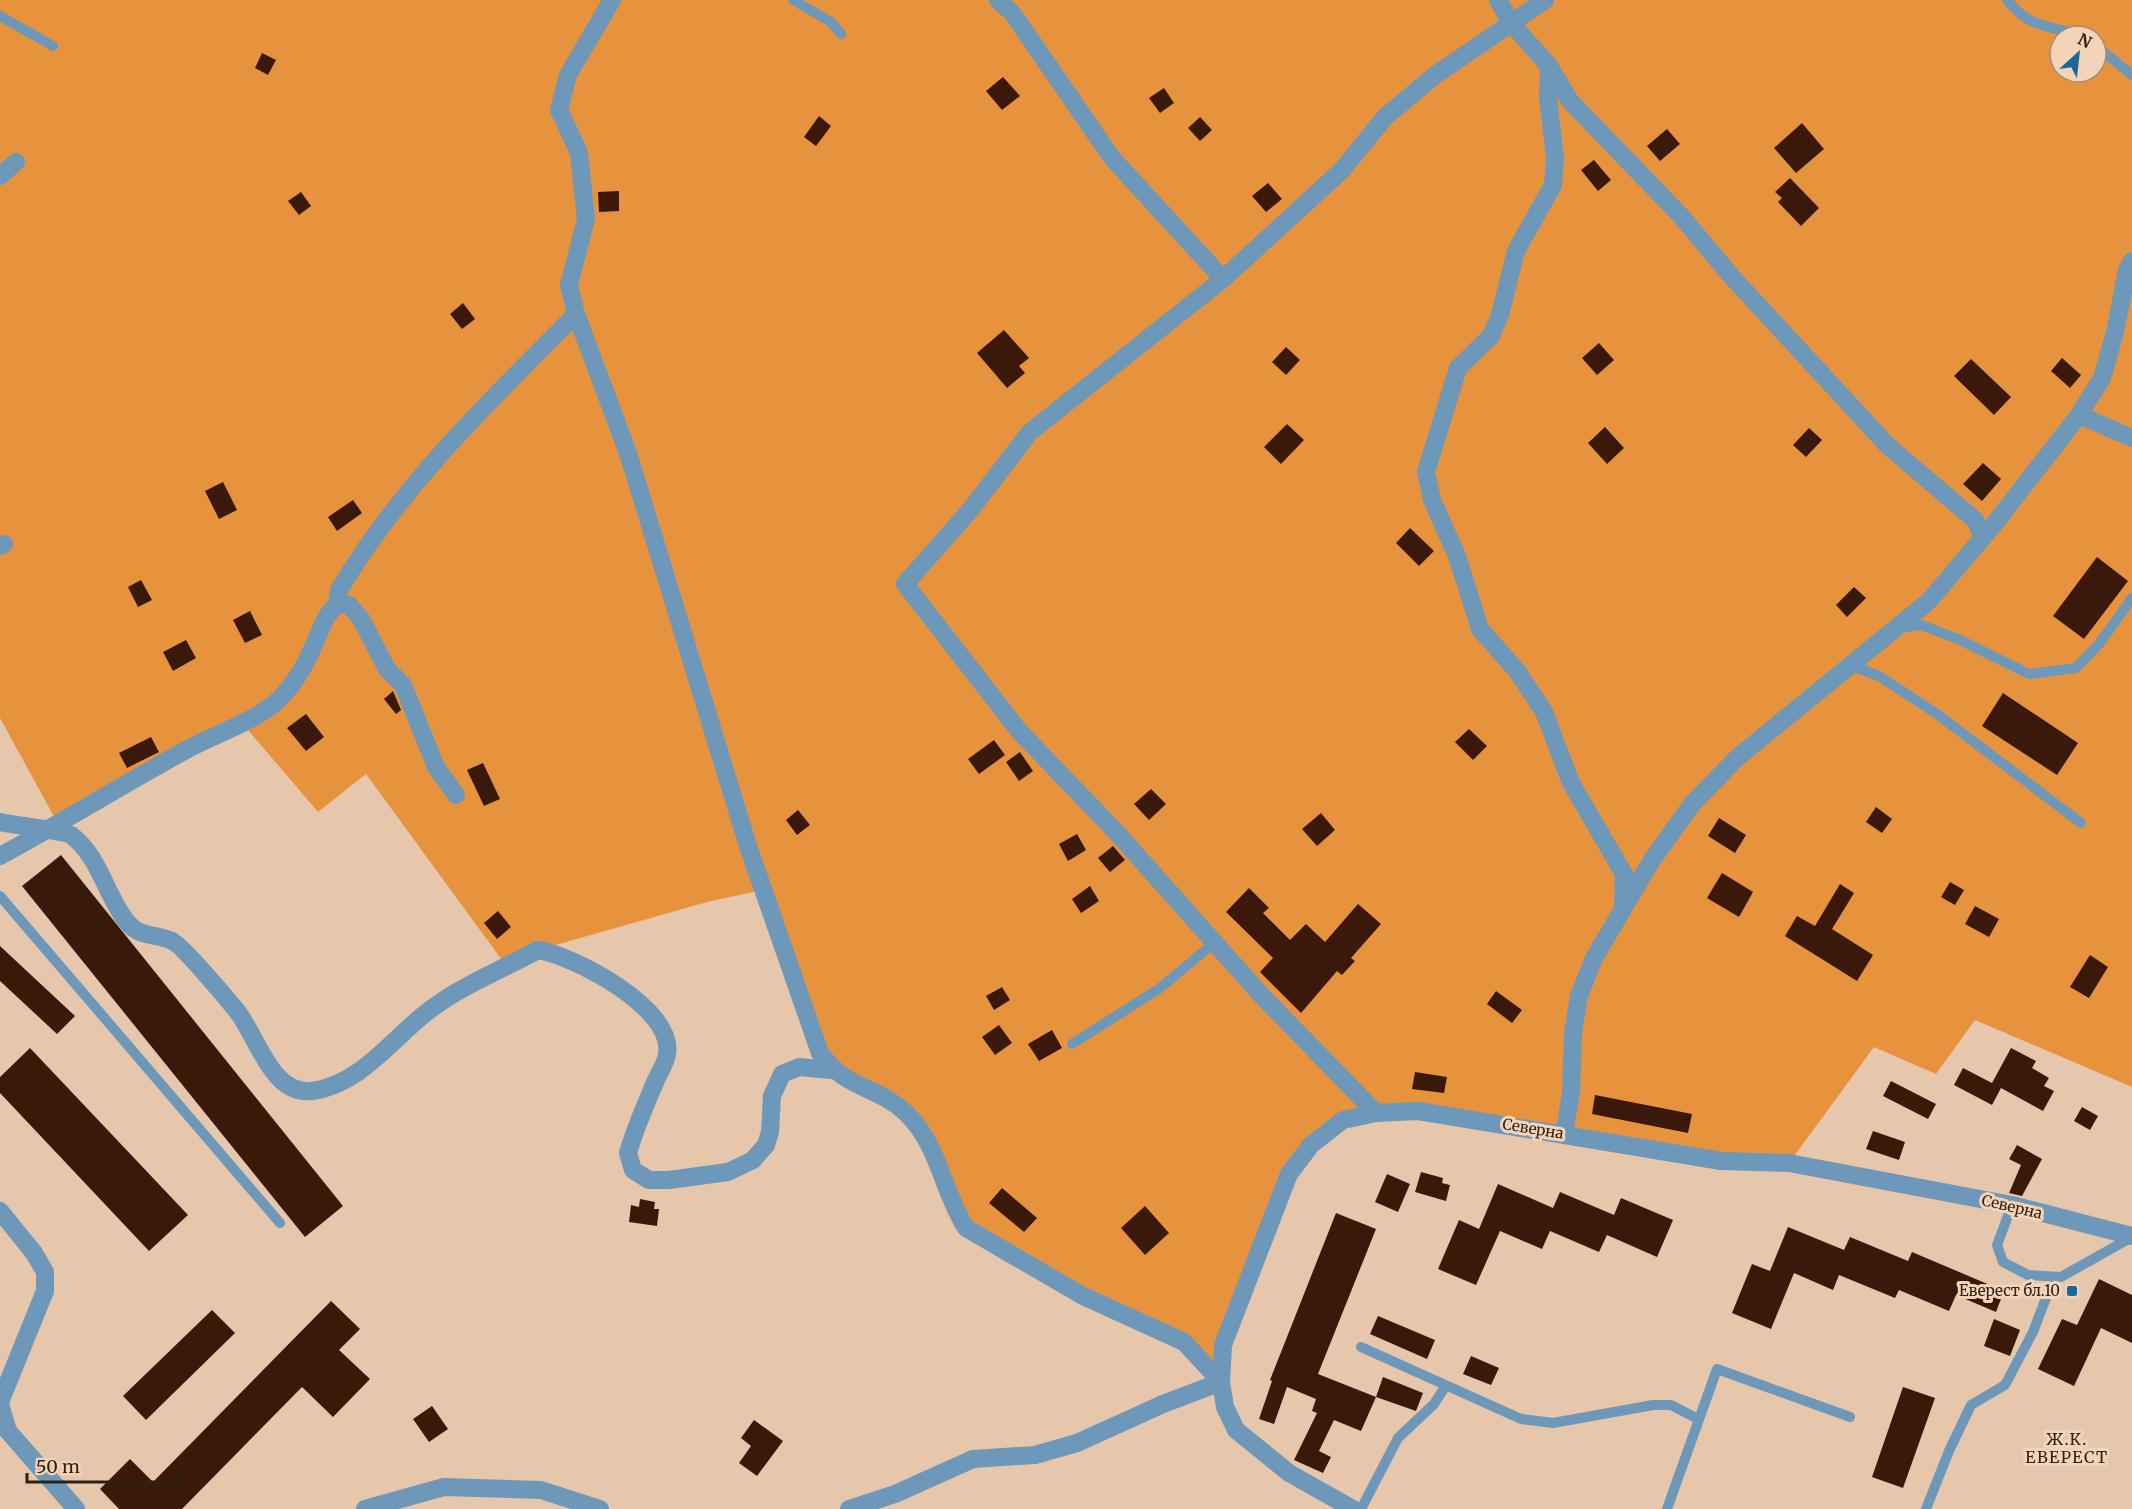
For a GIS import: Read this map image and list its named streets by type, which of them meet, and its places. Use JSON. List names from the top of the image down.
{
  "streets": {
    "street": ["Северна"]
  },
  "districts": ["Ж.К. ЕВЕРЕСТ"],
  "places": {
    "transit": ["Еверест бл.10"]
  },
  "scale_bar": "50 m",
  "north": "top right"
}
